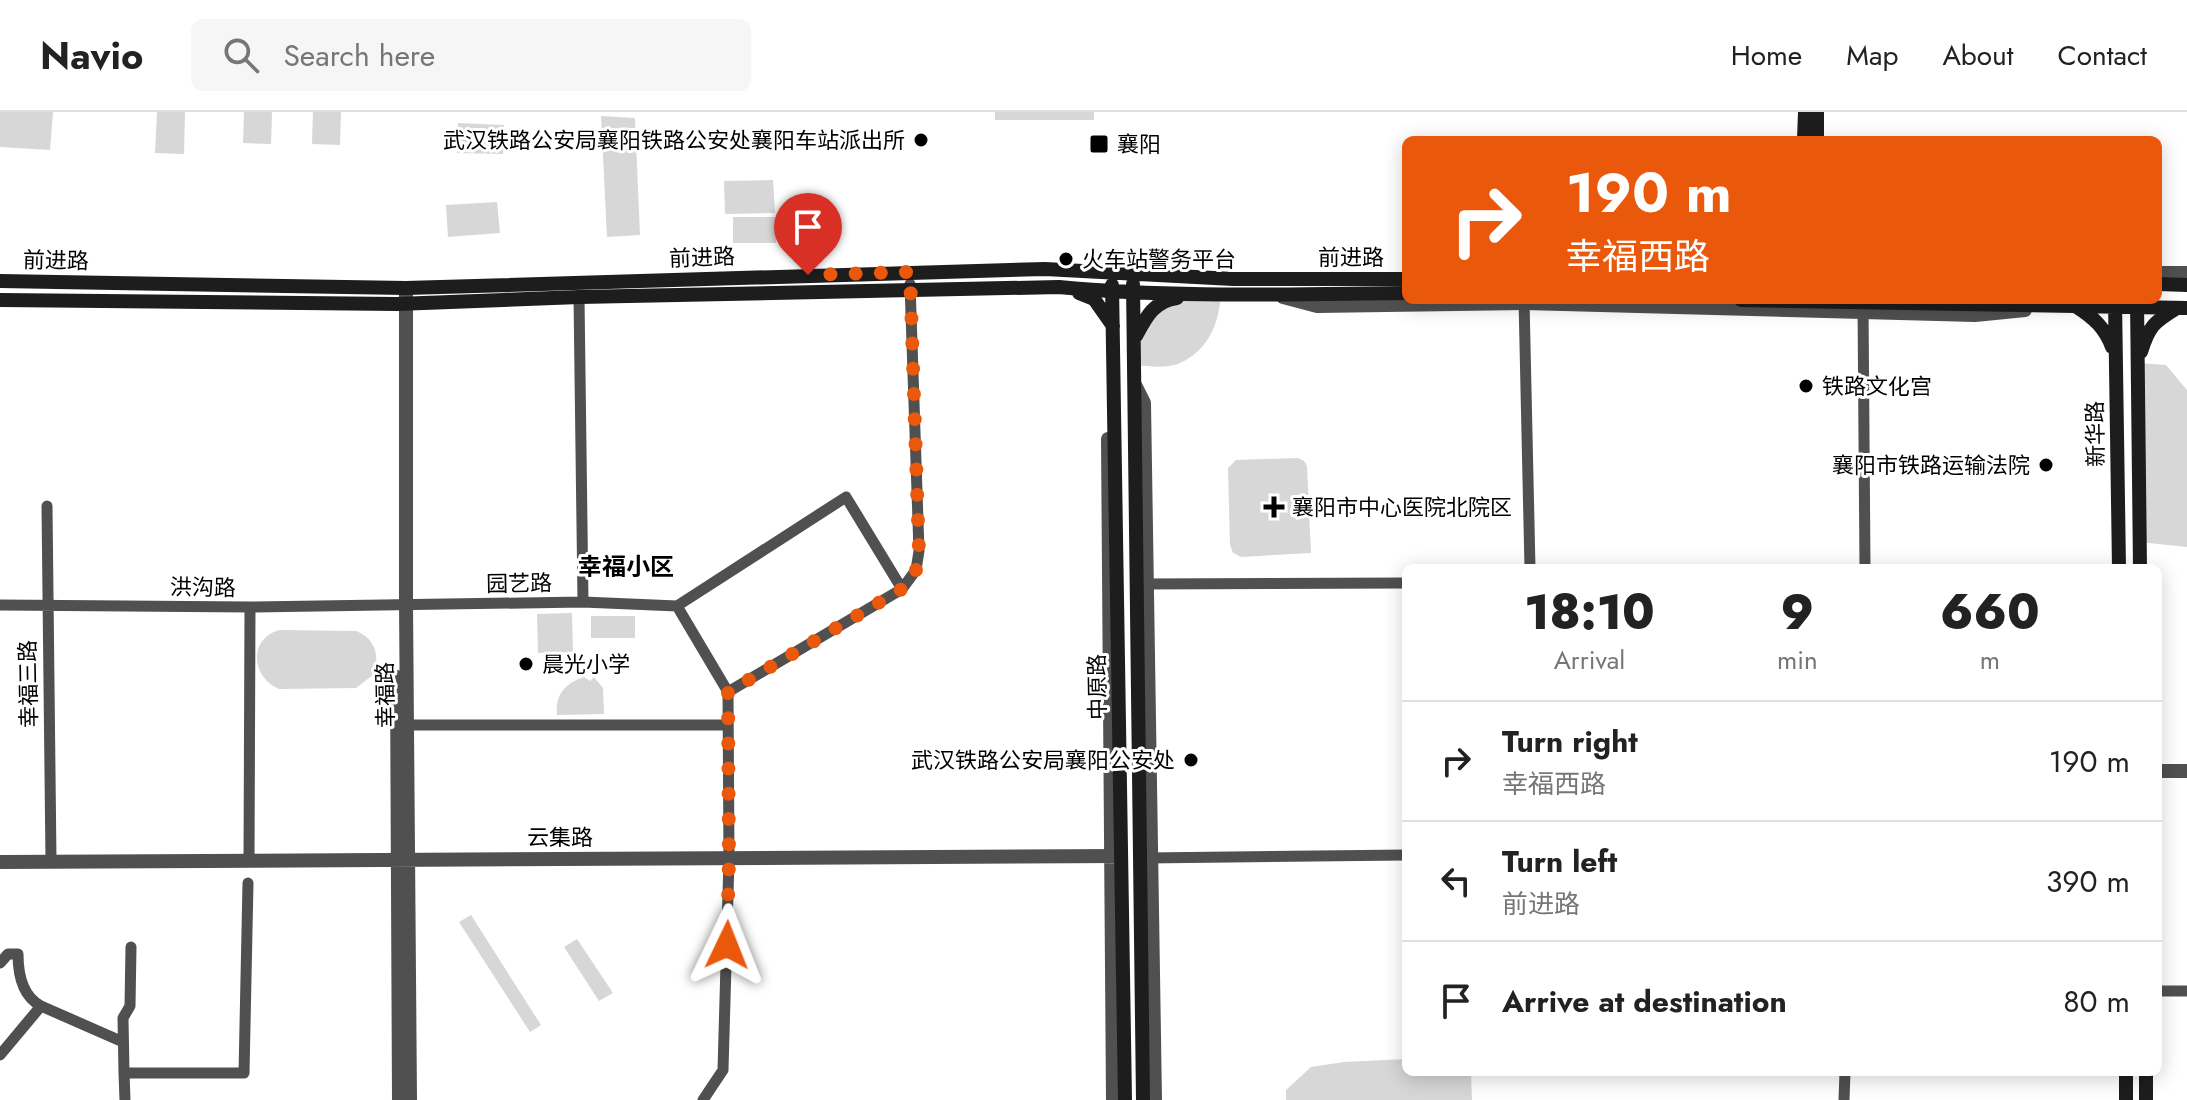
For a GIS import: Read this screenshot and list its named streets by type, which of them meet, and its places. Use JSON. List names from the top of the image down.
{
  "streets": {
    "main road": ["前进路", "新华路", "中原路"],
    "street": [
      "园艺路",
      "洪沟路",
      "幸福三路",
      "幸福路",
      "云集路"
    ]
  },
  "crossings": [
    ["前进路", "中原路"],
    ["前进路", "幸福路"],
    ["园艺路", "洪沟路"],
    ["园艺路", "幸福路"],
    ["洪沟路", "幸福三路"],
    ["洪沟路", "幸福路"],
    ["幸福三路", "云集路"],
    ["中原路", "云集路"],
    ["幸福路", "云集路"]
  ],
  "districts": ["幸福小区"],
  "places": {
    "other": [
      "武汉铁路公安局襄阳铁路公安处襄阳车站派出所",
      "火车站警务平台",
      "铁路文化宫",
      "襄阳市铁路运输法院",
      "晨光小学",
      "武汉铁路公安局襄阳公安处"
    ],
    "transit": ["襄阳"],
    "health": ["襄阳市中心医院北院区"]
  },
  "page": {
    "header": "Navio",
    "search": "Search here",
    "nav": [
      "Home",
      "Map",
      "About",
      "Contact"
    ],
    "turn": ["190 m", "幸福西路"],
    "eta": [
      "18:10",
      "Arrival",
      "9",
      "min",
      "660",
      "m"
    ],
    "list": [
      {
        "name": "Turn right",
        "note": "幸福西路",
        "value": "190 m"
      },
      {
        "name": "Turn left",
        "note": "前进路",
        "value": "390 m"
      },
      {
        "name": "Arrive at destination",
        "value": "80 m"
      }
    ]
  }
}
